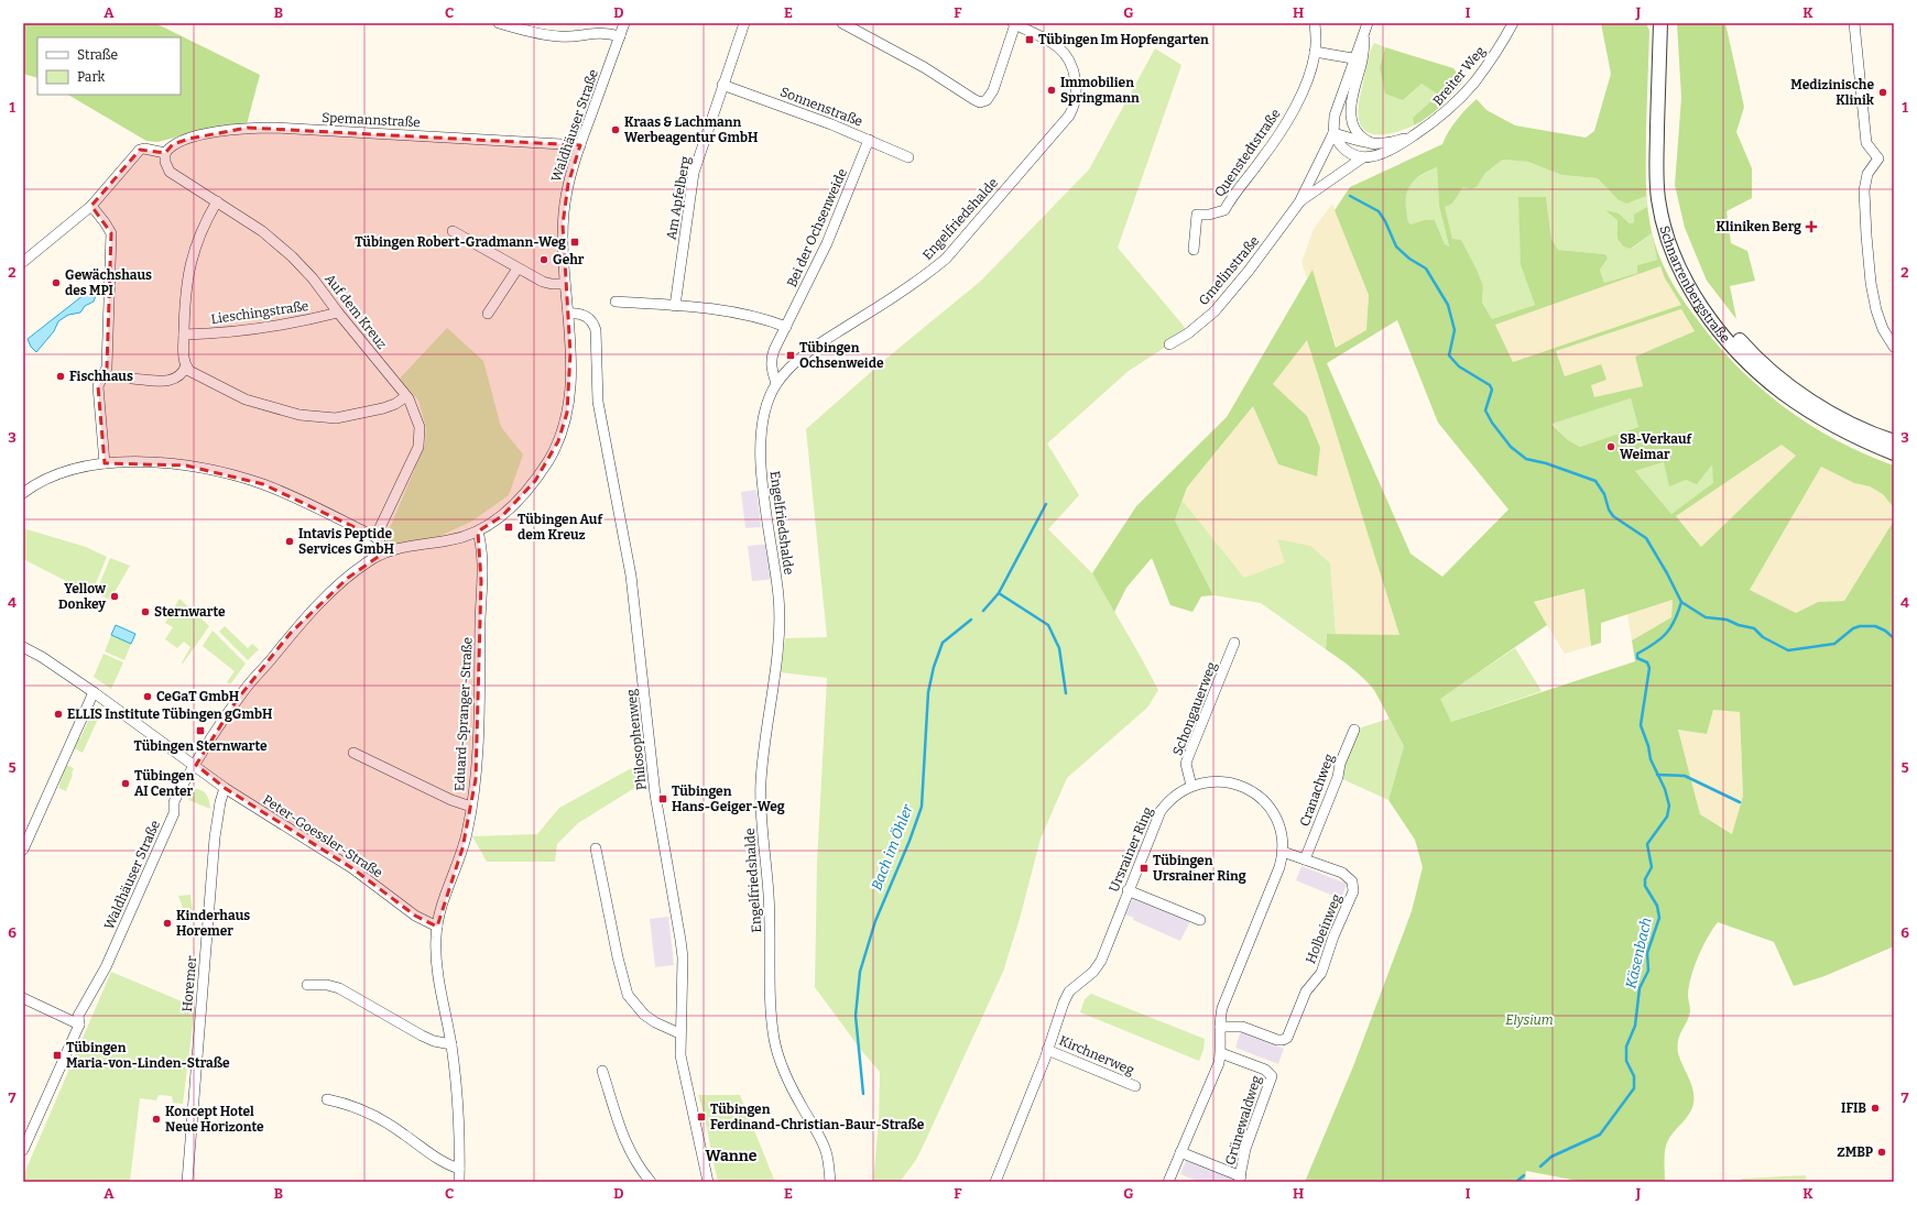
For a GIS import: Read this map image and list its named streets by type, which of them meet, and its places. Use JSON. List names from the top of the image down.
{
  "streets": {
    "street": [
      "Breiter Weg",
      "Sonnenstraße",
      "Spemannstraße",
      "Waldhäuser Straße",
      "Quenstedtstraße",
      "Am Apfelberg",
      "Engelfriedshalde",
      "Bei der Ochsenweide",
      "Gmelinstraße",
      "Schnarrenbergstraße",
      "Auf dem Kreuz",
      "Lieschingstraße",
      "Schongauerweg",
      "Eduard-Spranger-Straße",
      "Philosophenweg",
      "Cranachweg",
      "Peter-Goessler-Straße",
      "Ursrainer Ring",
      "Holbeinweg",
      "Horemer",
      "Kirchnerweg",
      "Grünewaldweg"
    ]
  },
  "crossings": [
    ["Breiter Weg", "Gmelinstraße"],
    ["Sonnenstraße", "Am Apfelberg"],
    ["Sonnenstraße", "Bei der Ochsenweide"],
    ["Spemannstraße", "Waldhäuser Straße"],
    ["Spemannstraße", "Auf dem Kreuz"],
    ["Waldhäuser Straße", "Eduard-Spranger-Straße"],
    ["Waldhäuser Straße", "Philosophenweg"],
    ["Waldhäuser Straße", "Peter-Goessler-Straße"],
    ["Engelfriedshalde", "Bei der Ochsenweide"],
    ["Auf dem Kreuz", "Lieschingstraße"],
    ["Schongauerweg", "Ursrainer Ring"],
    ["Eduard-Spranger-Straße", "Peter-Goessler-Straße"],
    ["Cranachweg", "Holbeinweg"],
    ["Peter-Goessler-Straße", "Horemer"],
    ["Ursrainer Ring", "Holbeinweg"],
    ["Ursrainer Ring", "Kirchnerweg"],
    ["Ursrainer Ring", "Grünewaldweg"]
  ],
  "districts": ["Wanne"],
  "water": ["Bach im Öhler", "Käsenbach"],
  "parks": ["Elysium"],
  "places": {
    "transit": [
      "Tübingen Im Hopfengarten",
      "Tübingen Robert-Gradmann-Weg",
      "Tübingen Ochsenweide",
      "Tübingen Auf dem Kreuz",
      "Tübingen Sternwarte",
      "Tübingen Hans-Geiger-Weg",
      "Tübingen Ursrainer Ring",
      "Tübingen Maria-von-Linden-Straße",
      "Tübingen Ferdinand-Christian-Baur-Straße"
    ],
    "other": [
      "Immobilien Springmann",
      "Medizinische Klinik",
      "Kraas & Lachmann Werbeagentur GmbH",
      "Gehr",
      "Gewächshaus des MPI",
      "Fischhaus",
      "SB-Verkauf Weimar",
      "Intavis Peptide Services GmbH",
      "Yellow Donkey",
      "Sternwarte",
      "CeGaT GmbH",
      "ELLIS Institute Tübingen gGmbH",
      "Tübingen AI Center",
      "Kinderhaus Horemer",
      "IFIB",
      "Koncept Hotel Neue Horizonte",
      "ZMBP"
    ],
    "health": ["Kliniken Berg"]
  },
  "legend": ["Straße", "Park"],
  "grid": {
    "columns": [
      "A",
      "B",
      "C",
      "D",
      "E",
      "F",
      "G",
      "H",
      "I",
      "J",
      "K"
    ],
    "rows": [
      "1",
      "2",
      "3",
      "4",
      "5",
      "6",
      "7"
    ]
  }
}
